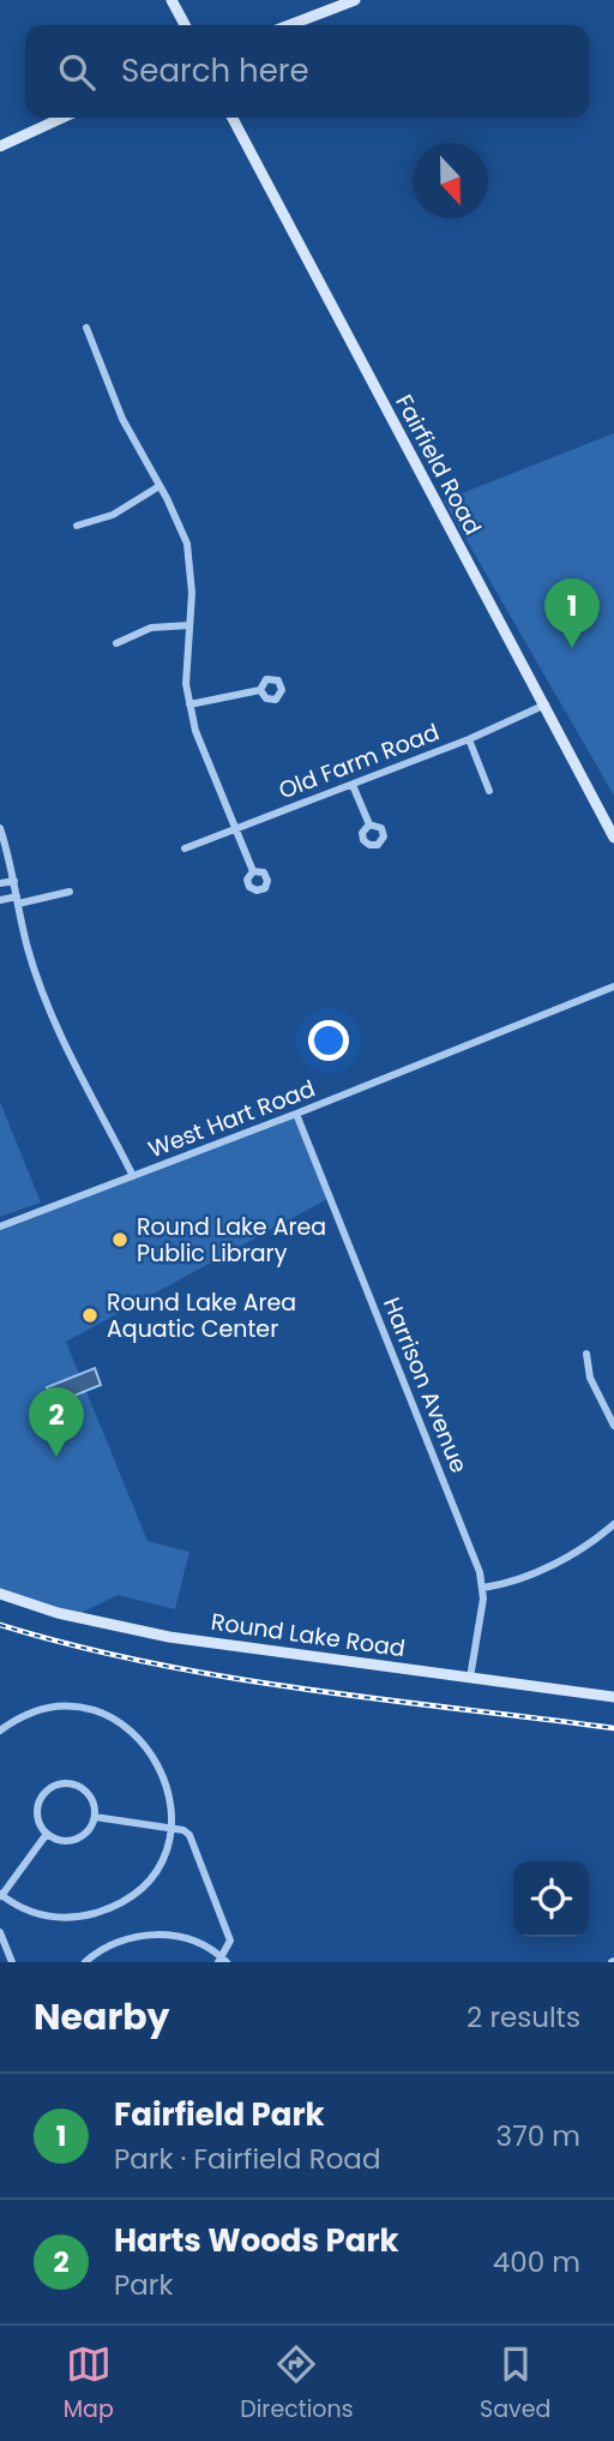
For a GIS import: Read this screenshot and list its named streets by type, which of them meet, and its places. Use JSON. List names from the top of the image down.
{
  "streets": {
    "street": [
      "Fairfield Road",
      "Old Farm Road",
      "West Hart Road",
      "Harrison Avenue",
      "Round Lake Road"
    ]
  },
  "crossings": [
    ["Fairfield Road", "Old Farm Road"],
    ["West Hart Road", "Harrison Avenue"],
    ["Harrison Avenue", "Round Lake Road"]
  ],
  "places": ["Round Lake Area Public Library", "Round Lake Area Aquatic Center"],
  "north": "bottom",
  "page": {
    "search": "Search here",
    "pins": ["1", "2"],
    "heading": ["Nearby", "2 results"],
    "list": [
      {
        "mark": "1",
        "name": "Fairfield Park",
        "note": "Park · Fairfield Road",
        "value": "370 m"
      },
      {
        "mark": "2",
        "name": "Harts Woods Park",
        "note": "Park",
        "value": "400 m"
      }
    ],
    "nav": ["Map", "Directions", "Saved"]
  }
}
